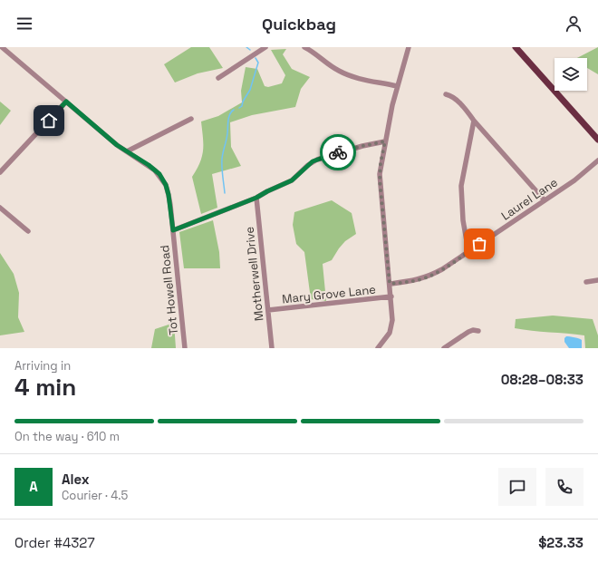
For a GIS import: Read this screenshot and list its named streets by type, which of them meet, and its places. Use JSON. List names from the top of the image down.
{
  "streets": {
    "street": [
      "Laurel Lane",
      "Motherwell Drive",
      "Tot Howell Road",
      "Mary Grove Lane"
    ]
  },
  "crossings": [
    ["Motherwell Drive", "Mary Grove Lane"]
  ],
  "page": {
    "header": "Quickbag",
    "heading": ["4 min", "Arriving in", "08:28–08:33"],
    "panel": [
      "Alex",
      "Courier · 4.5",
      "Order #4327",
      "$23.33"
    ],
    "bar": "On the way · 610 m",
    "round": "A"
  }
}
